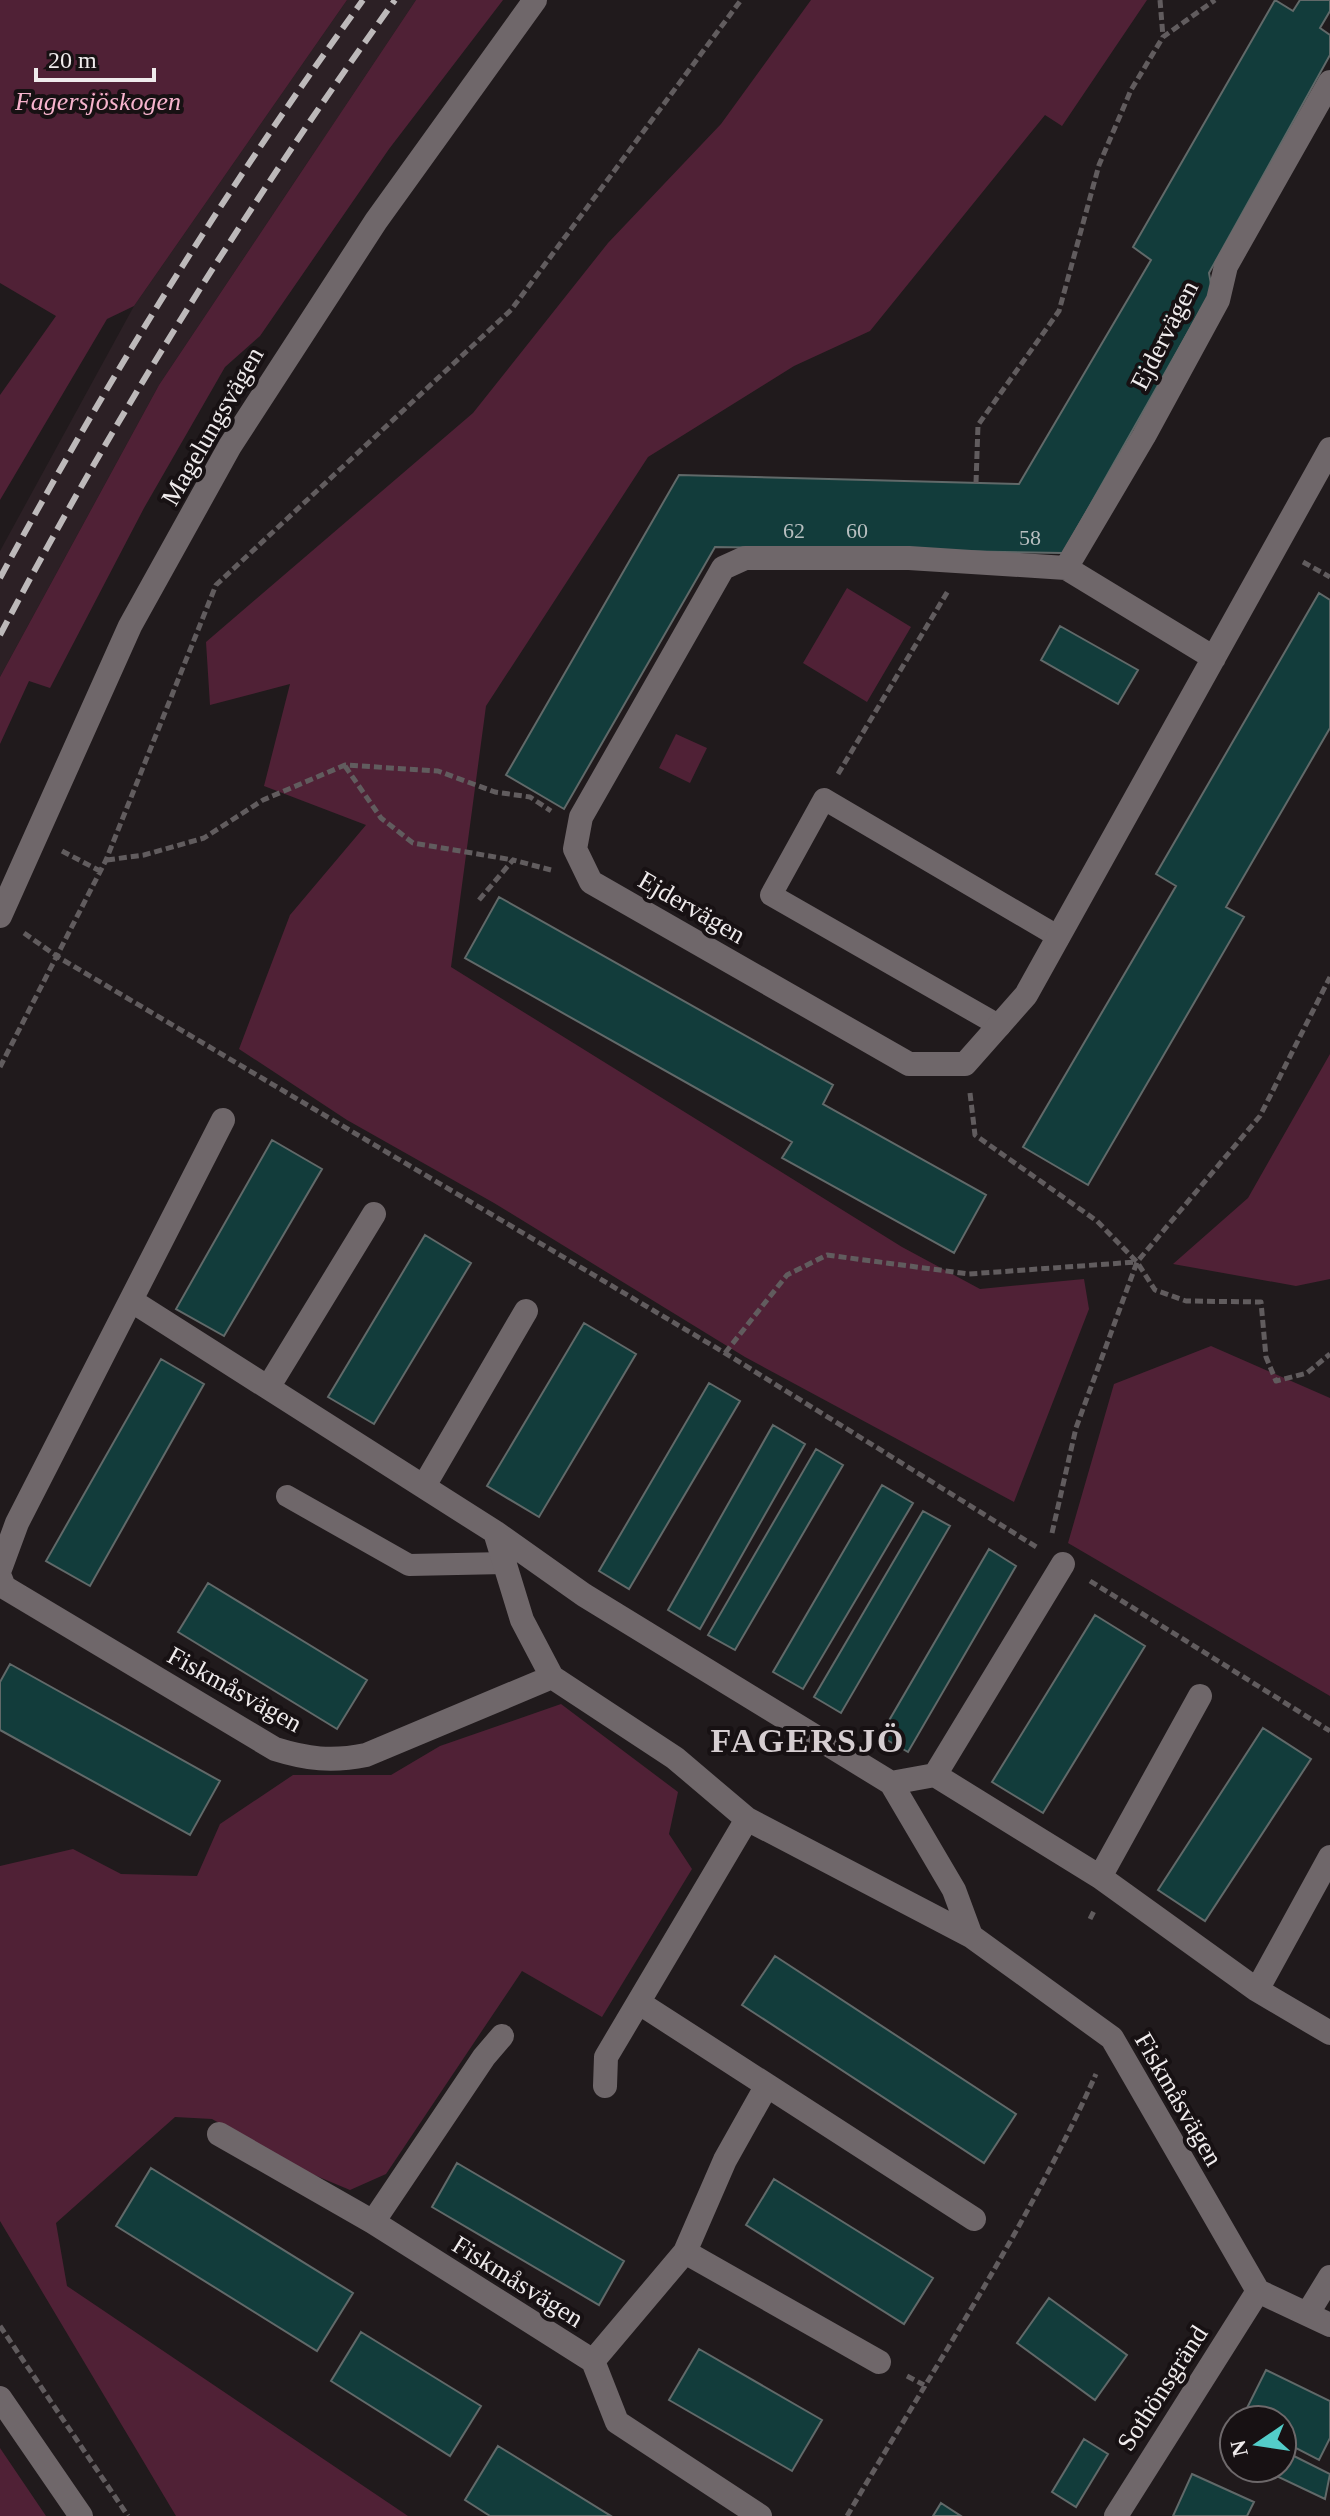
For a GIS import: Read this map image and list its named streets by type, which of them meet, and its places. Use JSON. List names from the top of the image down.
{
  "streets": {
    "street": [
      "Ejdervägen",
      "Magelungsvägen",
      "Fiskmåsvägen",
      "Sothönsgränd"
    ]
  },
  "crossings": [
    ["Fiskmåsvägen", "Sothönsgränd"]
  ],
  "districts": ["FAGERSJÖ"],
  "parks": ["Fagersjöskogen"],
  "house_numbers": ["62", "60", "58"],
  "scale_bar": "20 m",
  "north": "left"
}
